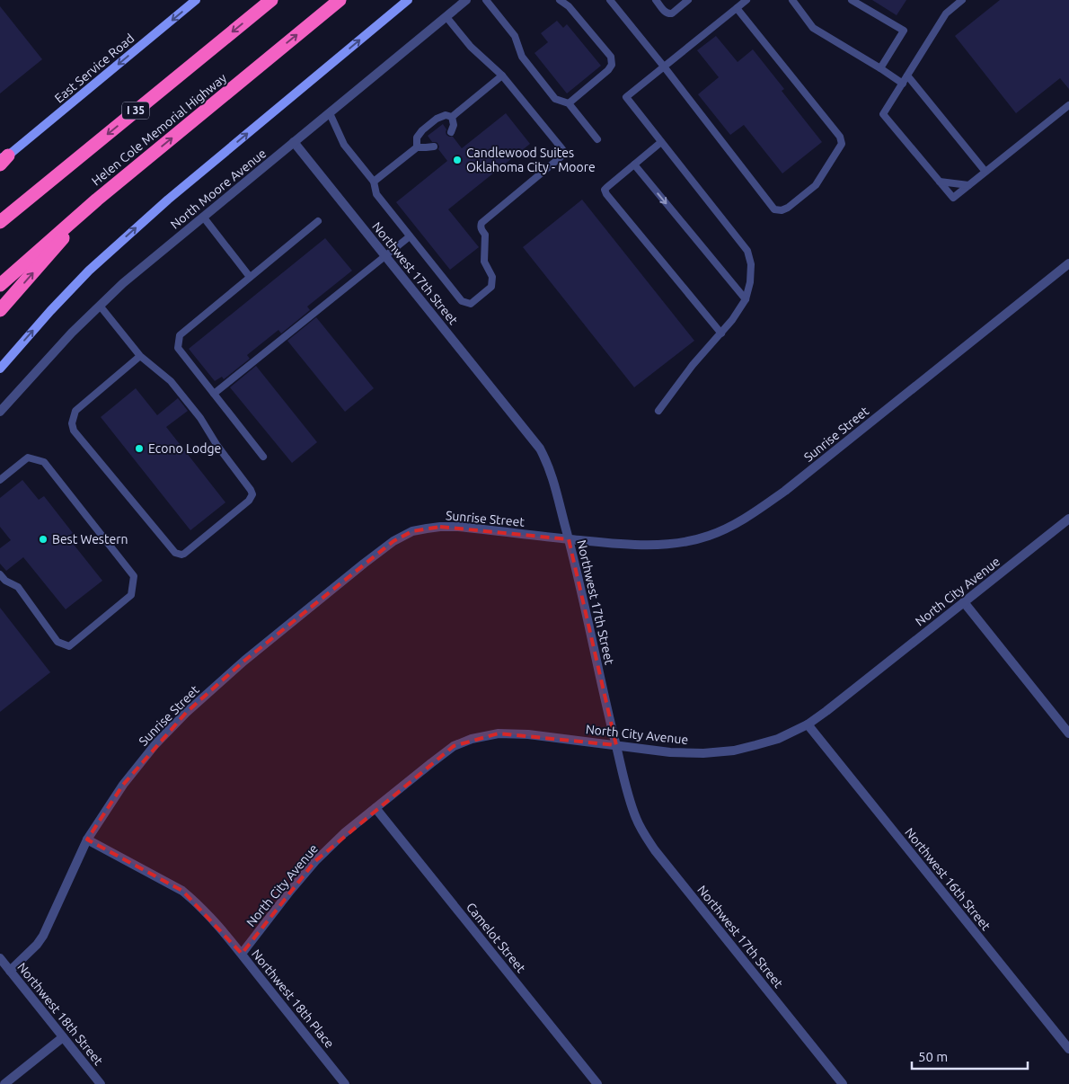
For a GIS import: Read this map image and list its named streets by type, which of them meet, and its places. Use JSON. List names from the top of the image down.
{
  "streets": {
    "highway": ["I 35", "Helen Cole Memorial Highway"],
    "main road": ["East Service Road"],
    "street": [
      "North Moore Avenue",
      "Northwest 17th Street",
      "Sunrise Street",
      "North City Avenue",
      "Northwest 16th Street",
      "Camelot Street",
      "Northwest 18th Place",
      "Northwest 18th Street"
    ]
  },
  "crossings": [
    ["North Moore Avenue", "Northwest 17th Street"],
    ["Northwest 17th Street", "Sunrise Street"],
    ["Northwest 17th Street", "North City Avenue"],
    ["Sunrise Street", "Northwest 18th Place"],
    ["Sunrise Street", "Northwest 18th Street"],
    ["North City Avenue", "Northwest 16th Street"],
    ["North City Avenue", "Camelot Street"],
    ["North City Avenue", "Northwest 18th Place"]
  ],
  "one_way": ["East Service Road"],
  "places": ["Candlewood Suites Oklahoma City - Moore", "Econo Lodge", "Best Western"],
  "scale_bar": "50 m"
}
